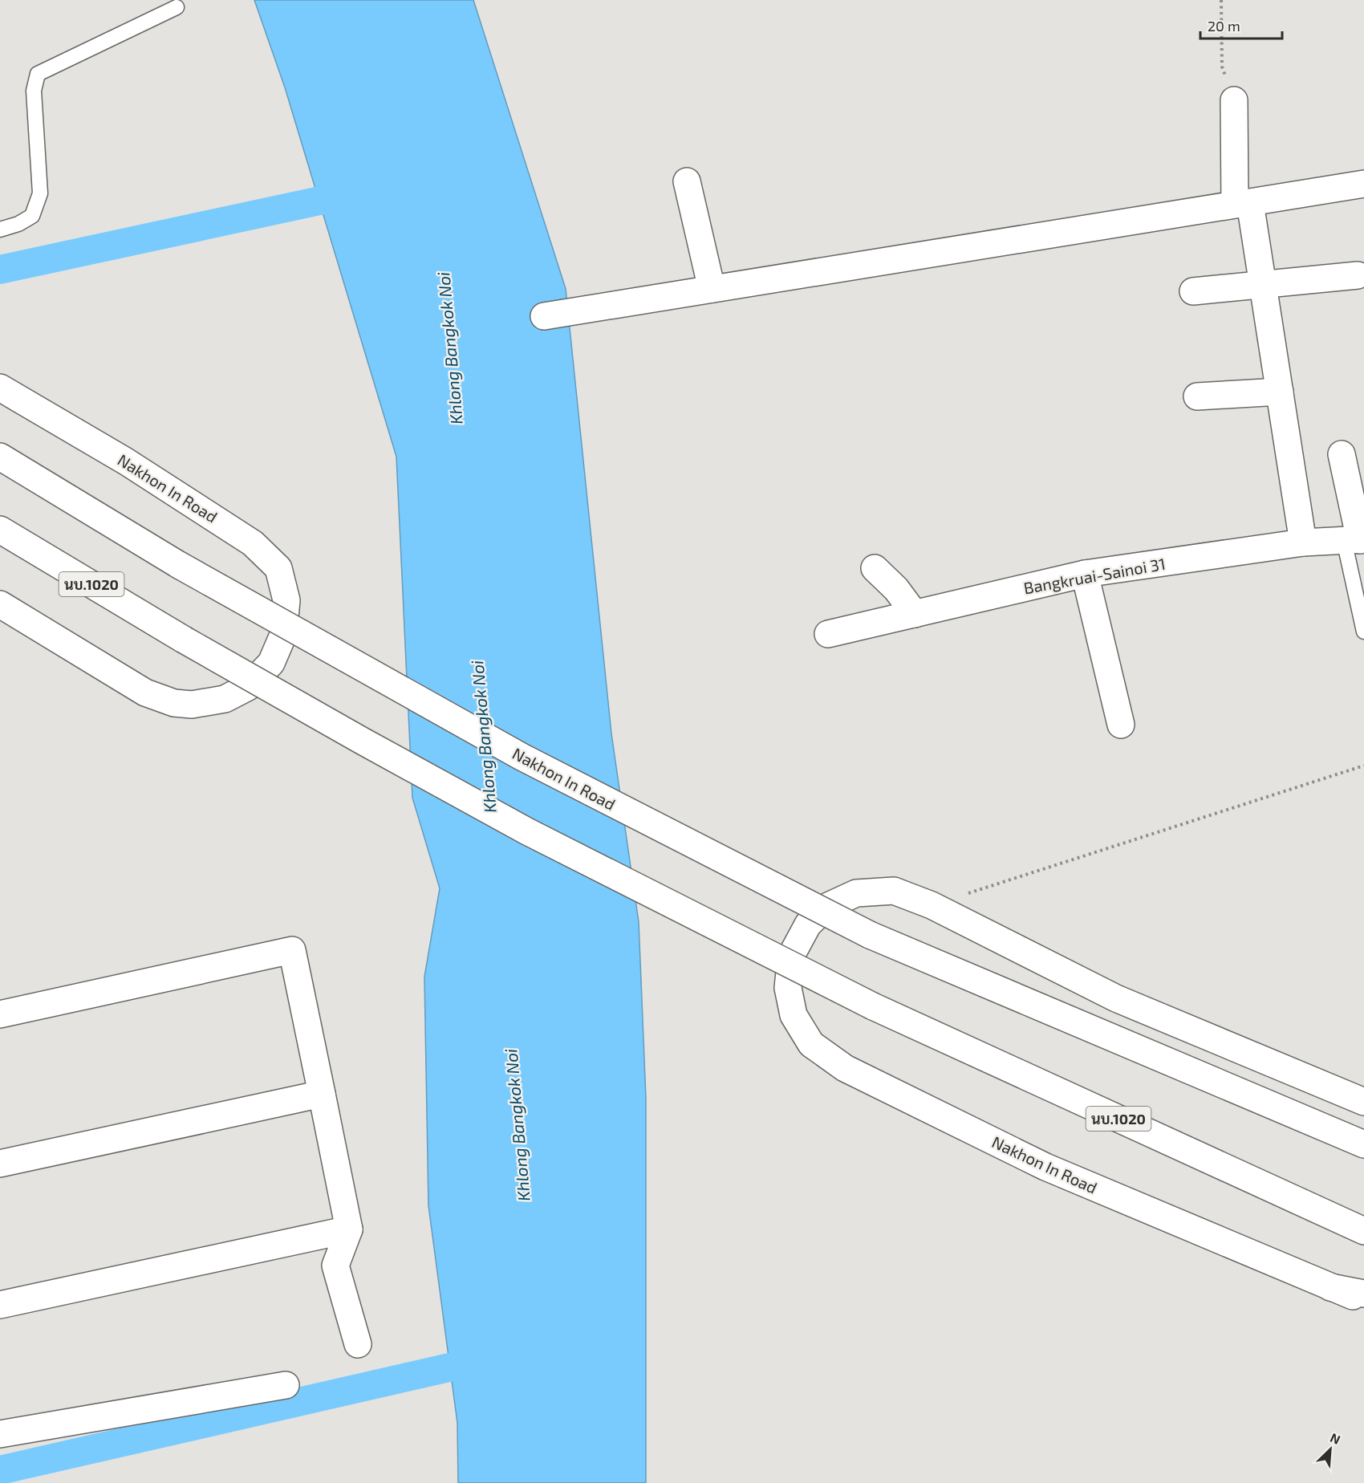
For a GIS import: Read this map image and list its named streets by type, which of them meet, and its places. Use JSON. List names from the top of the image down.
{
  "streets": {
    "main road": ["Nakhon In Road", "Bangkruai-Sainoi 31", "นบ.1020"]
  },
  "water": ["Khlong Bangkok Noi"],
  "scale_bar": "20 m",
  "north": "top right"
}
